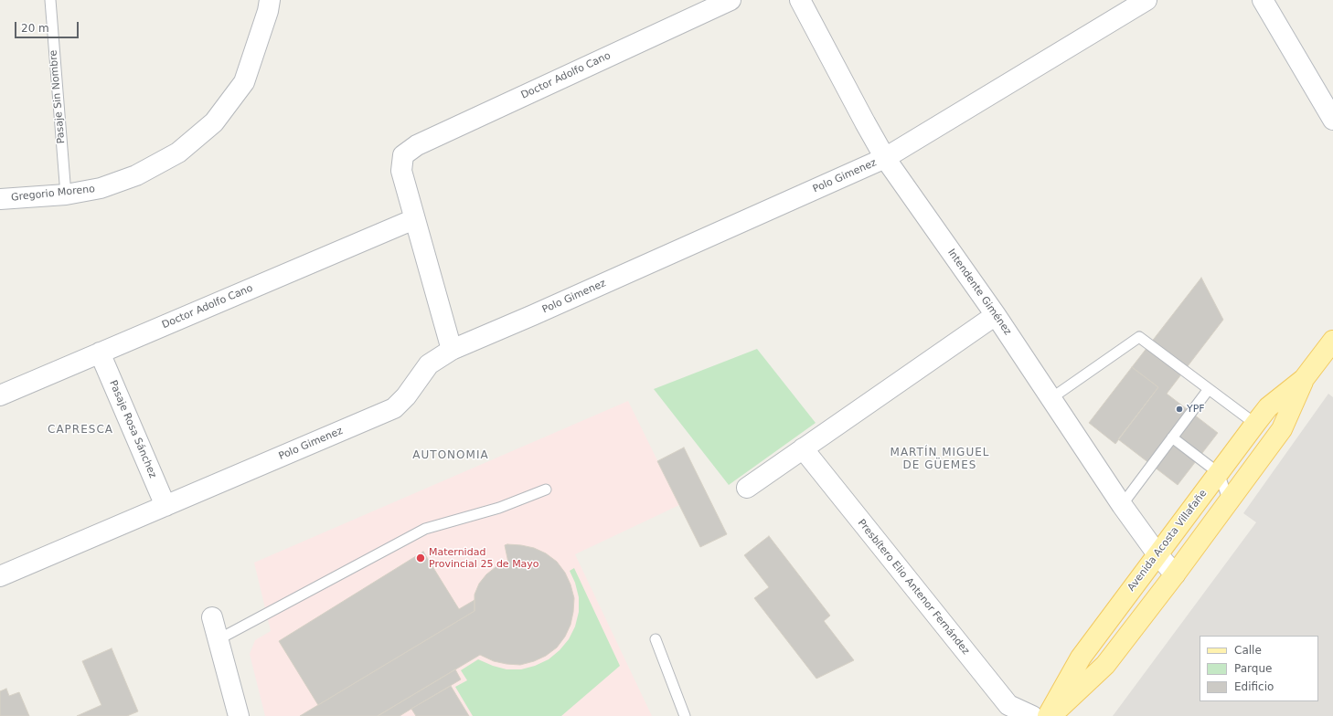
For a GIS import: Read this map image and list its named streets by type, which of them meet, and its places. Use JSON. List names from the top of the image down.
{
  "streets": {
    "main road": ["Avenida Acosta Villafañe"],
    "street": [
      "Doctor Adolfo Cano",
      "Polo Gimenez",
      "Gregorio Moreno",
      "Intendente Giménez",
      "Pasaje Rosa Sánchez",
      "Presbítero Elio Antenor Fernández"
    ],
    "lane": ["Pasaje Sin Nombre"]
  },
  "crossings": [
    ["Doctor Adolfo Cano", "Pasaje Rosa Sánchez"],
    ["Pasaje Sin Nombre", "Gregorio Moreno"],
    ["Polo Gimenez", "Intendente Giménez"],
    ["Polo Gimenez", "Pasaje Rosa Sánchez"],
    ["Intendente Giménez", "Avenida Acosta Villafañe"]
  ],
  "districts": ["CAPRESCA", "MARTÍN MIGUEL DE GÜEMES", "AUTONOMIA"],
  "places": ["YPF", "Maternidad Provincial 25 de Mayo"],
  "legend": ["Calle", "Parque", "Edificio"],
  "scale_bar": "20 m"
}
